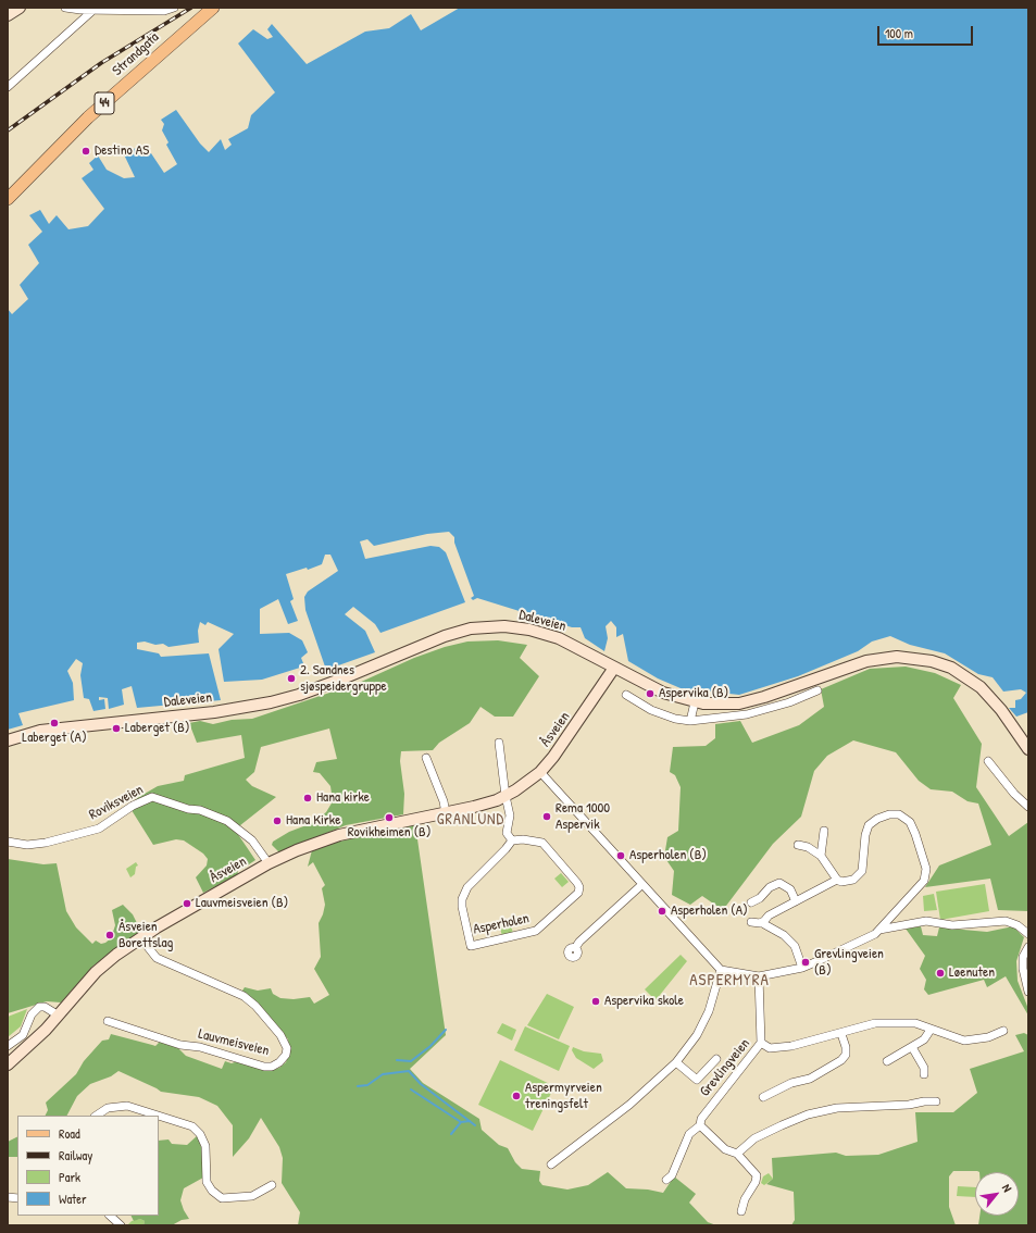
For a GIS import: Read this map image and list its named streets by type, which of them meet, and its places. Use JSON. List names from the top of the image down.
{
  "streets": {
    "main road": [
      "Strandgata",
      "44",
      "Daleveien",
      "Åsveien"
    ],
    "street": [
      "Roviksveien",
      "Asperholen",
      "Lauvmeisveien",
      "Grevlingveien"
    ]
  },
  "crossings": [
    ["Daleveien", "Åsveien"],
    ["Åsveien", "Roviksveien"],
    ["Åsveien", "Lauvmeisveien"]
  ],
  "districts": ["GRANLUND", "ASPERMYRA"],
  "places": [
    "Destino AS",
    "2. Sandnes sjøspeidergruppe",
    "Aspervika (B)",
    "Laberget (A)",
    "Laberget (B)",
    "Hana kirke",
    "Rema 1000 Aspervik",
    "Rovikheimen (B)",
    "Hana Kirke",
    "Asperholen (B)",
    "Lauvmeisveien (B)",
    "Asperholen (A)",
    "Åsveien Borettslag",
    "Grevlingveien (B)",
    "Løenuten",
    "Aspervika skole",
    "Aspermyrveien treningsfelt"
  ],
  "legend": [
    "Road",
    "Railway",
    "Park",
    "Water"
  ],
  "scale_bar": "100 m",
  "north": "top right"
}
